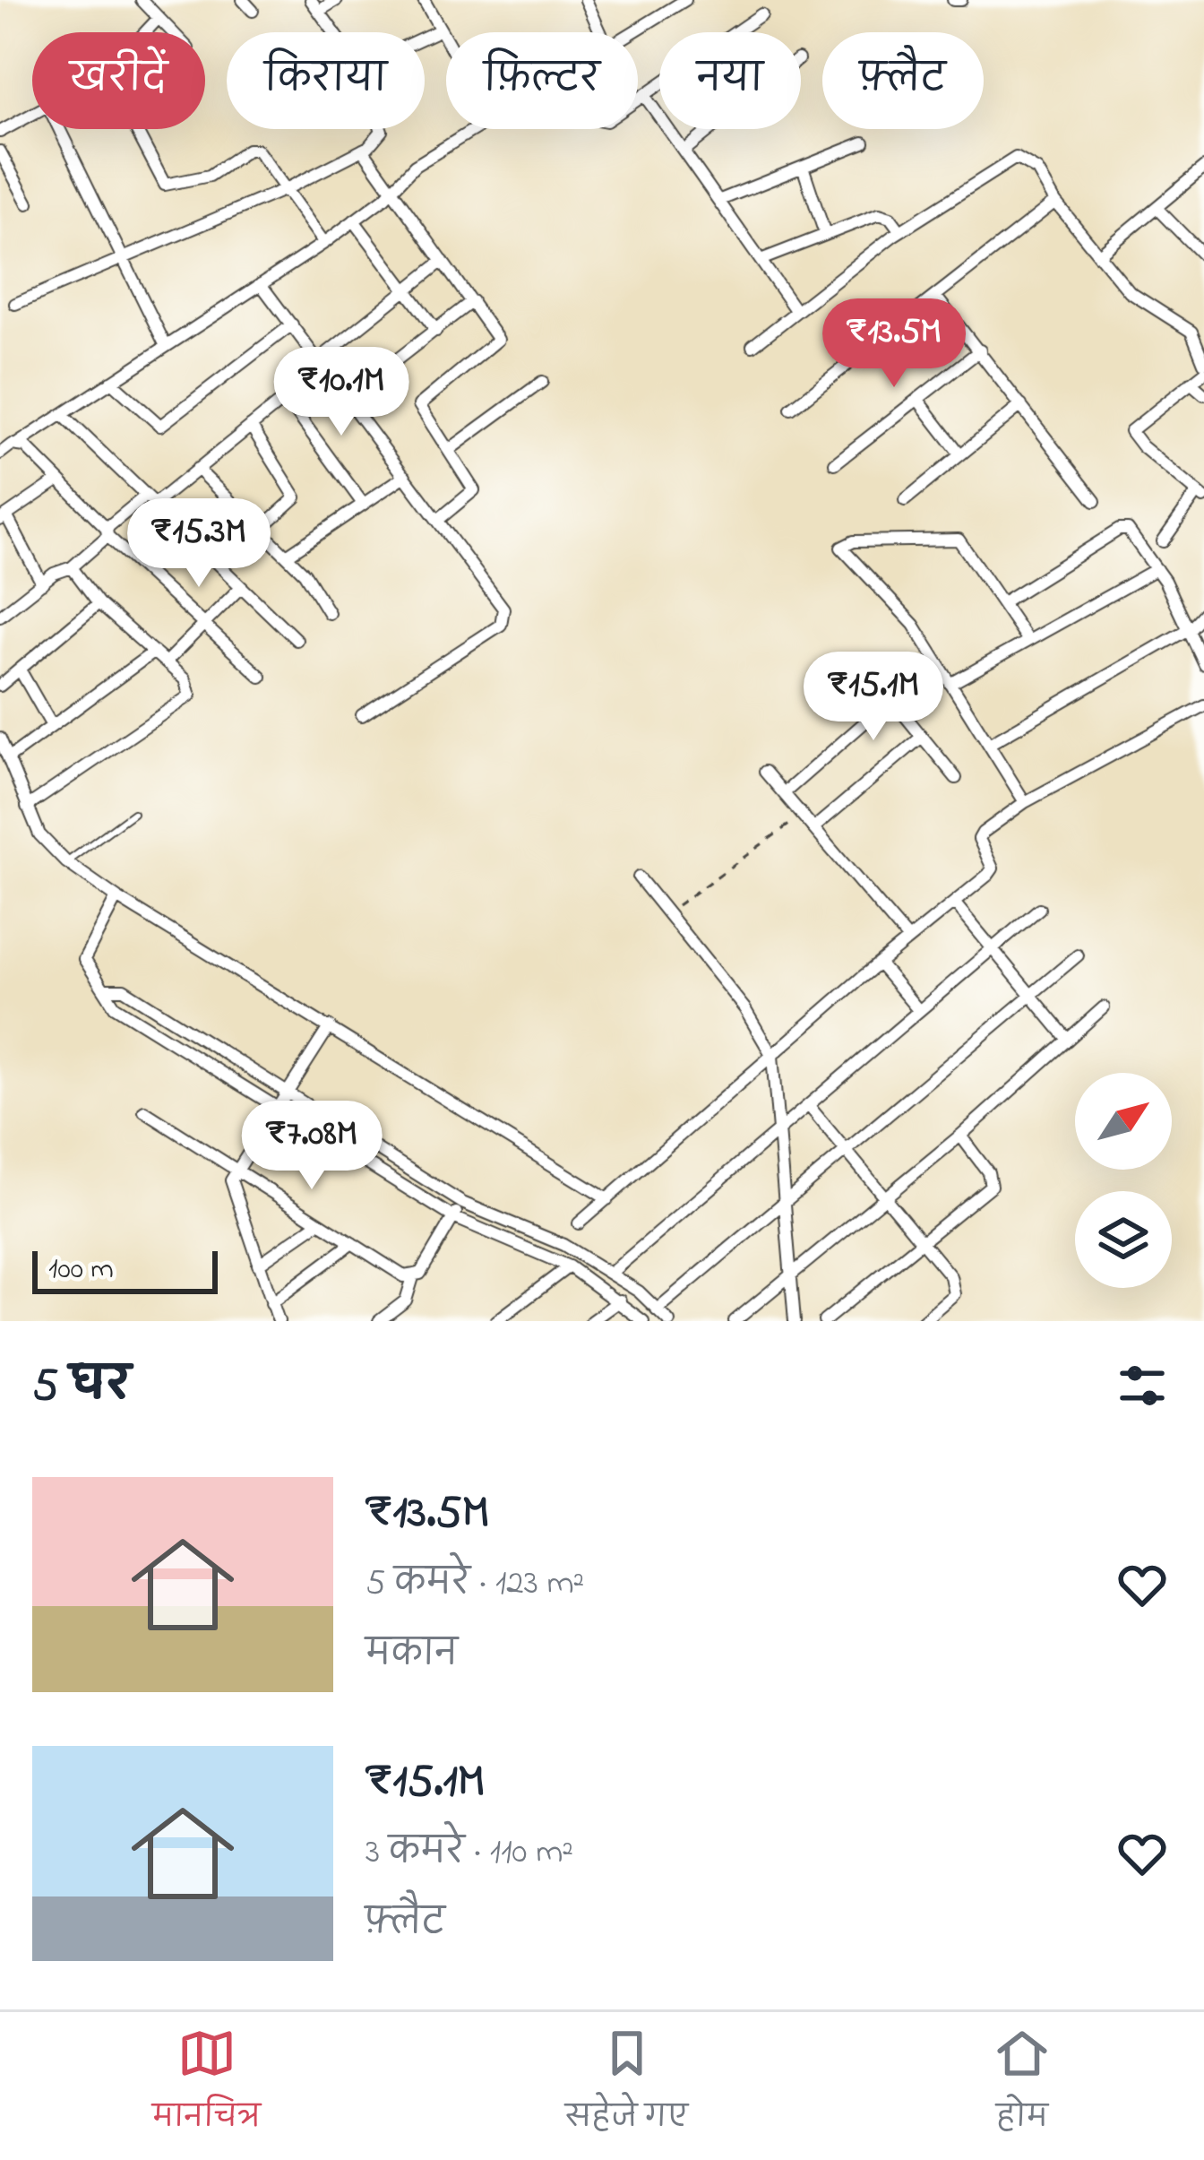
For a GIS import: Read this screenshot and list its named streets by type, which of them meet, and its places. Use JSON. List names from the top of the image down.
{
  "scale_bar": "100 m",
  "north": "top right",
  "page": {
    "chip": [
      "खरीदें",
      "किराया",
      "फ़िल्टर",
      "नया",
      "फ़्लैट"
    ],
    "price": [
      "₹13.5M",
      "₹10.1M",
      "₹15.3M",
      "₹15.1M",
      "₹7.08M"
    ],
    "scale": "100 m",
    "heading": "5 घर",
    "list": [
      {
        "name": "₹13.5M",
        "note": "5 कमरे · 123 m² · मकान"
      },
      {
        "name": "₹15.1M",
        "note": "3 कमरे · 110 m² · फ़्लैट"
      }
    ],
    "tabs": ["मानचित्र", "सहेजे गए", "होम"]
  }
}
